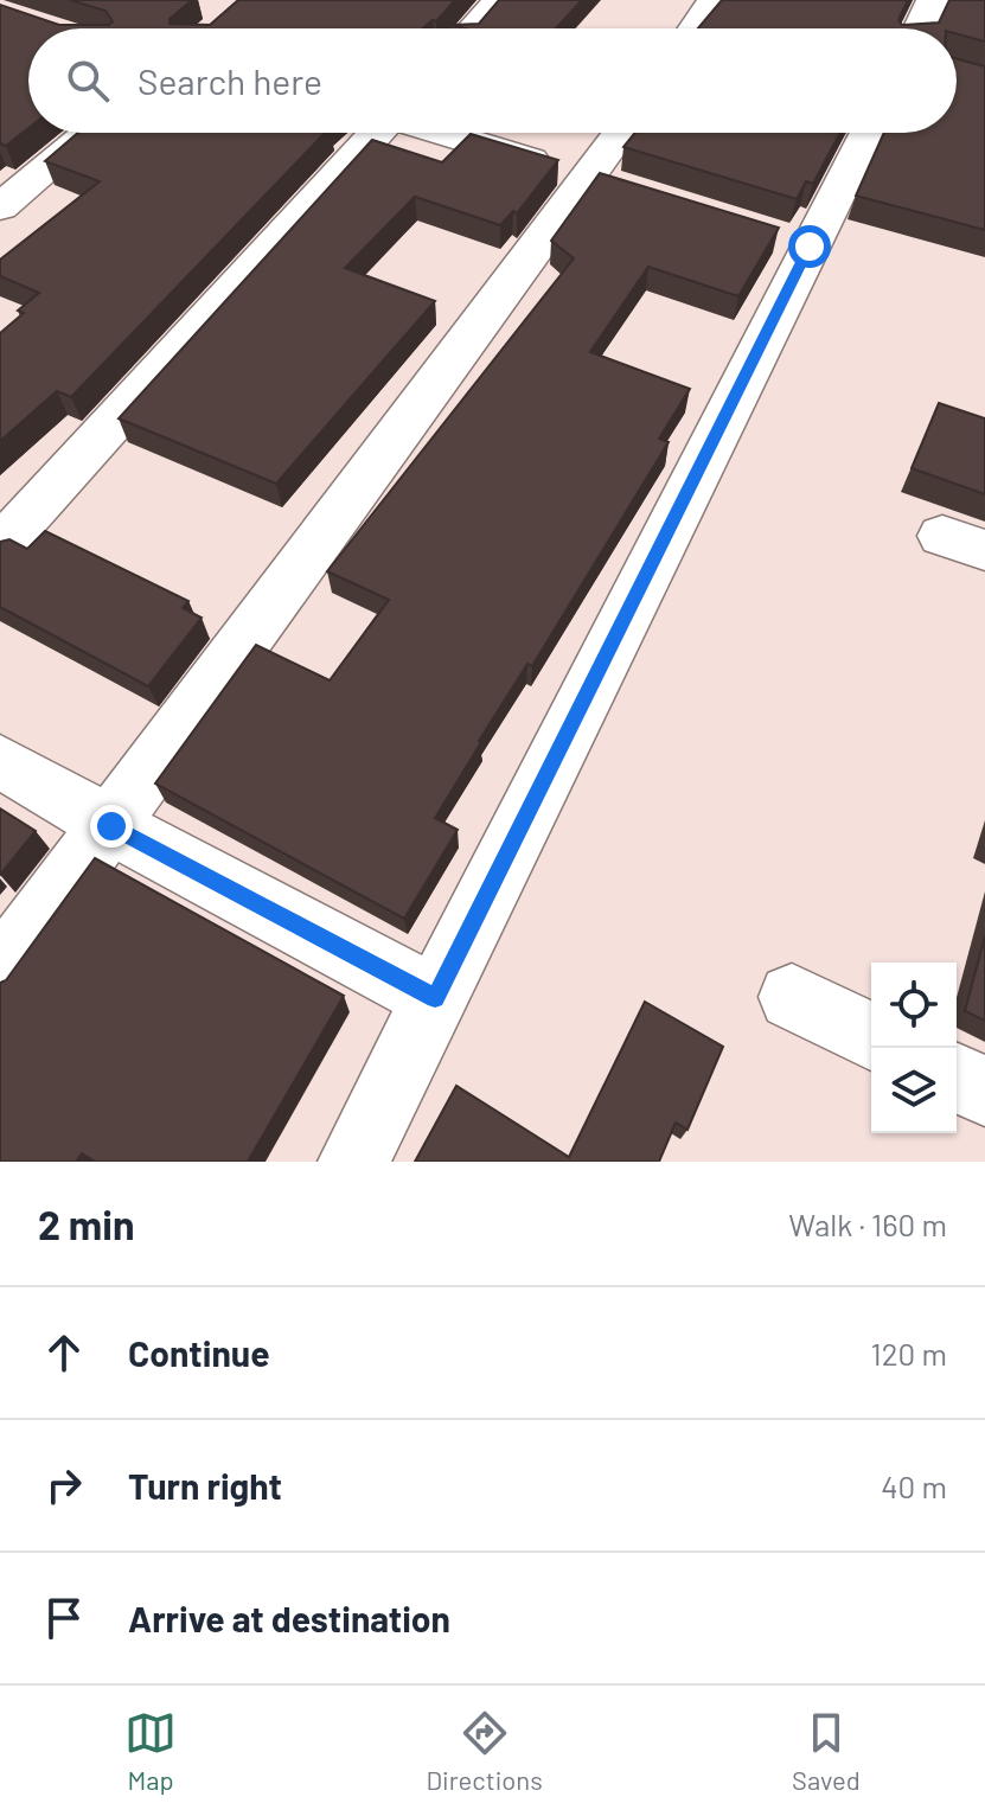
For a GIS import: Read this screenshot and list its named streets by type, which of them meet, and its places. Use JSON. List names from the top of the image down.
{
  "page": {
    "search": "Search here",
    "heading": ["2 min", "Walk · 160 m"],
    "list": [
      ["Continue", "120 m"],
      ["Turn right", "40 m"],
      "Arrive at destination"
    ],
    "nav": ["Map", "Directions", "Saved"]
  }
}
